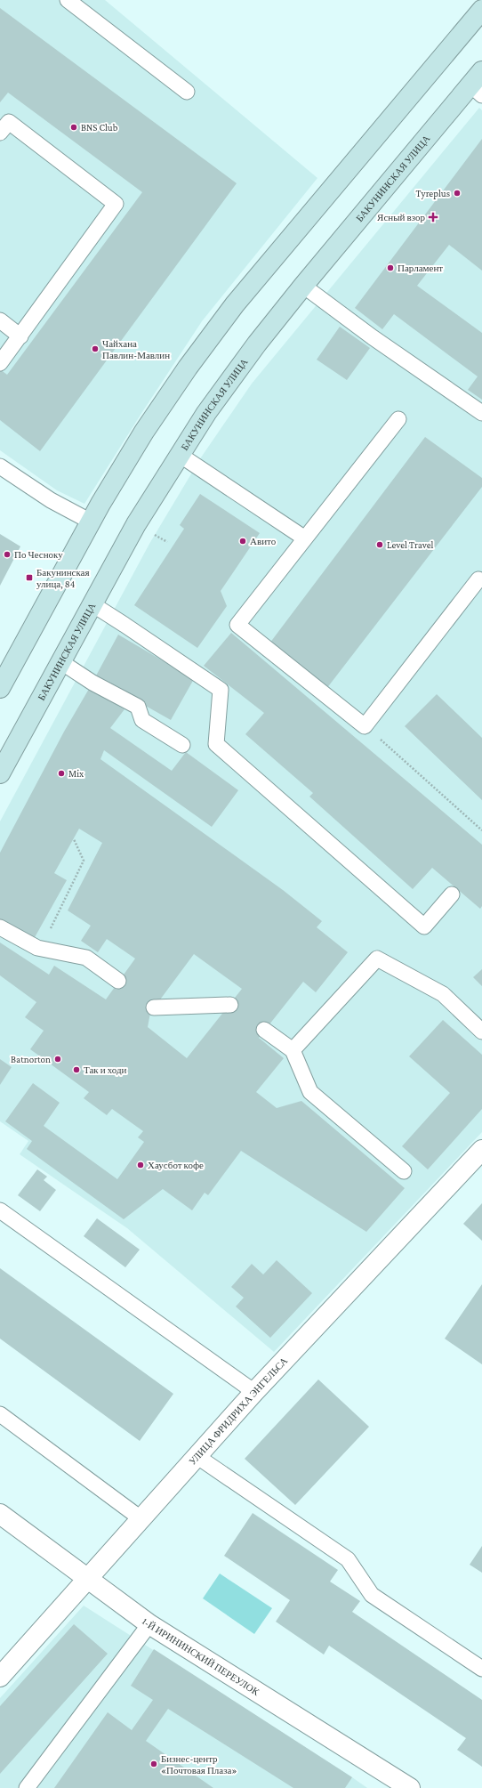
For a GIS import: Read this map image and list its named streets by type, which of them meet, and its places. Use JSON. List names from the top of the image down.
{
  "streets": {
    "main road": ["БАКУНИНСКАЯ УЛИЦА"],
    "street": ["УЛИЦА ФРИДРИХА ЭНГЕЛЬСА", "1-Й ИРИНИНСКИЙ ПЕРЕУЛОК"]
  },
  "crossings": [
    ["УЛИЦА ФРИДРИХА ЭНГЕЛЬСА", "1-Й ИРИНИНСКИЙ ПЕРЕУЛОК"]
  ],
  "places": {
    "other": [
      "BNS Club",
      "Tyreplus",
      "Парламент",
      "Чайхана Павлин-Мавлин",
      "Авито",
      "Level Travel",
      "По Чесноку",
      "Mix",
      "Batnorton",
      "Так и ходи",
      "Хаусбот кофе",
      "Бизнес-центр «Почтовая Плаза»"
    ],
    "health": ["Ясный взор"],
    "transit": ["Бакунинская улица, 84"]
  }
}
